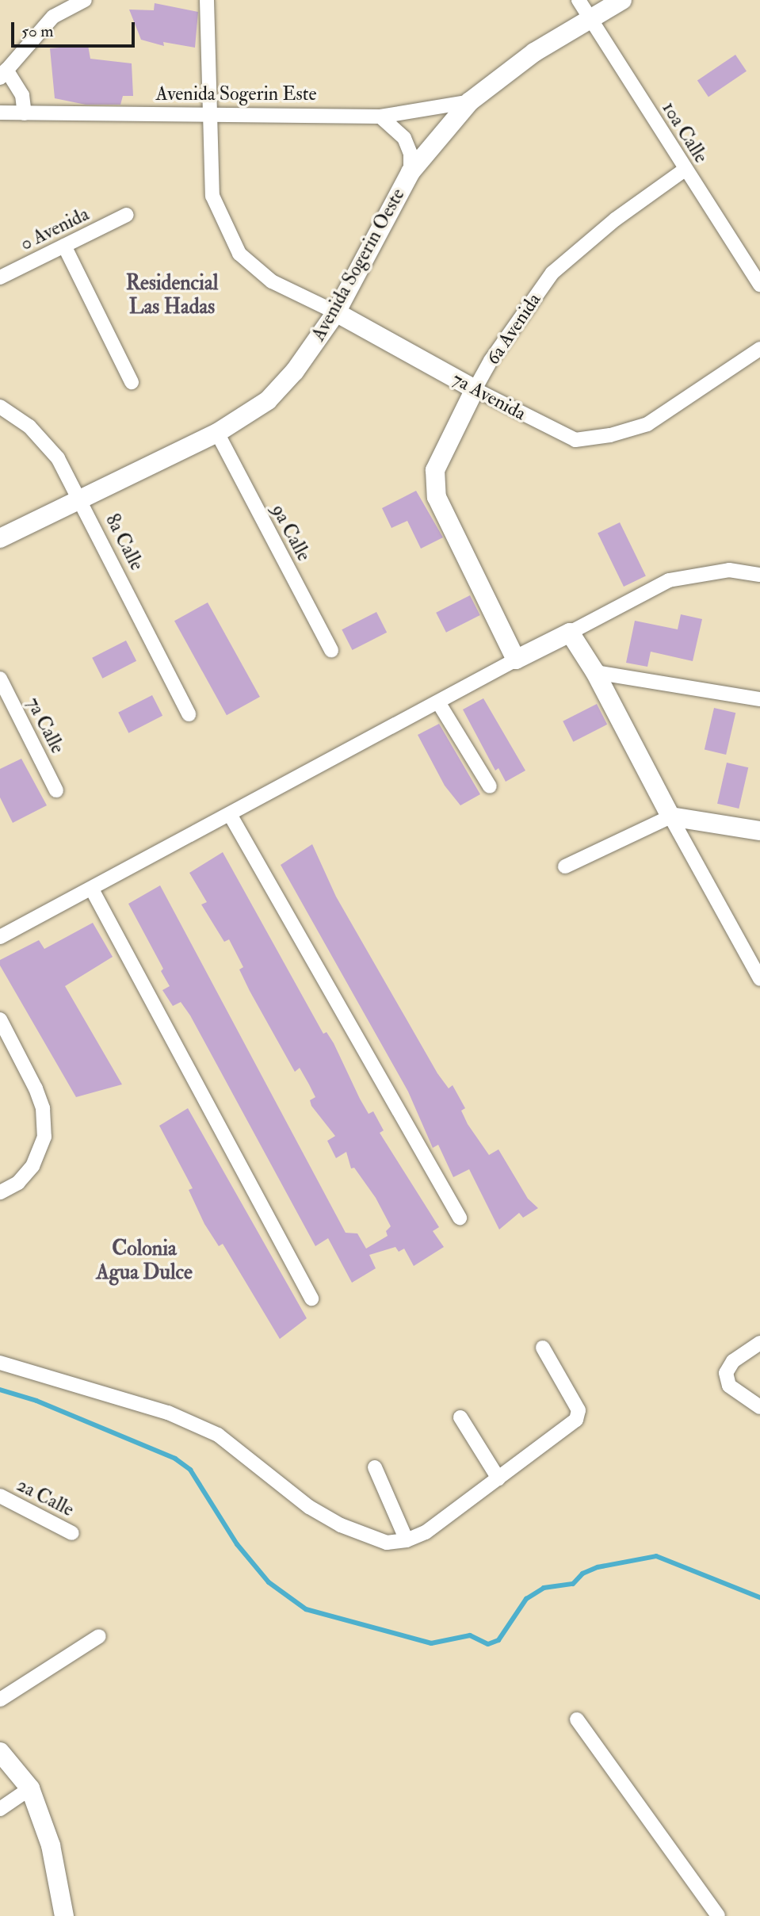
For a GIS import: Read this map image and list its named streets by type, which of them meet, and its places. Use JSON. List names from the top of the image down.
{
  "streets": {
    "street": [
      "Avenida Sogerin Este",
      "10a Calle",
      "0 Avenida",
      "Avenida Sogerin Oeste",
      "6a Avenida",
      "7a Avenida",
      "9a Calle",
      "8a Calle",
      "7a Calle",
      "2a Calle"
    ]
  },
  "crossings": [
    ["Avenida Sogerin Este", "Avenida Sogerin Oeste"],
    ["Avenida Sogerin Este", "7a Avenida"],
    ["10a Calle", "Avenida Sogerin Oeste"],
    ["10a Calle", "6a Avenida"],
    ["Avenida Sogerin Oeste", "7a Avenida"],
    ["Avenida Sogerin Oeste", "9a Calle"],
    ["Avenida Sogerin Oeste", "8a Calle"],
    ["6a Avenida", "7a Avenida"]
  ],
  "districts": ["Residencial Las Hadas", "Colonia Agua Dulce"],
  "scale_bar": "50 m"
}
